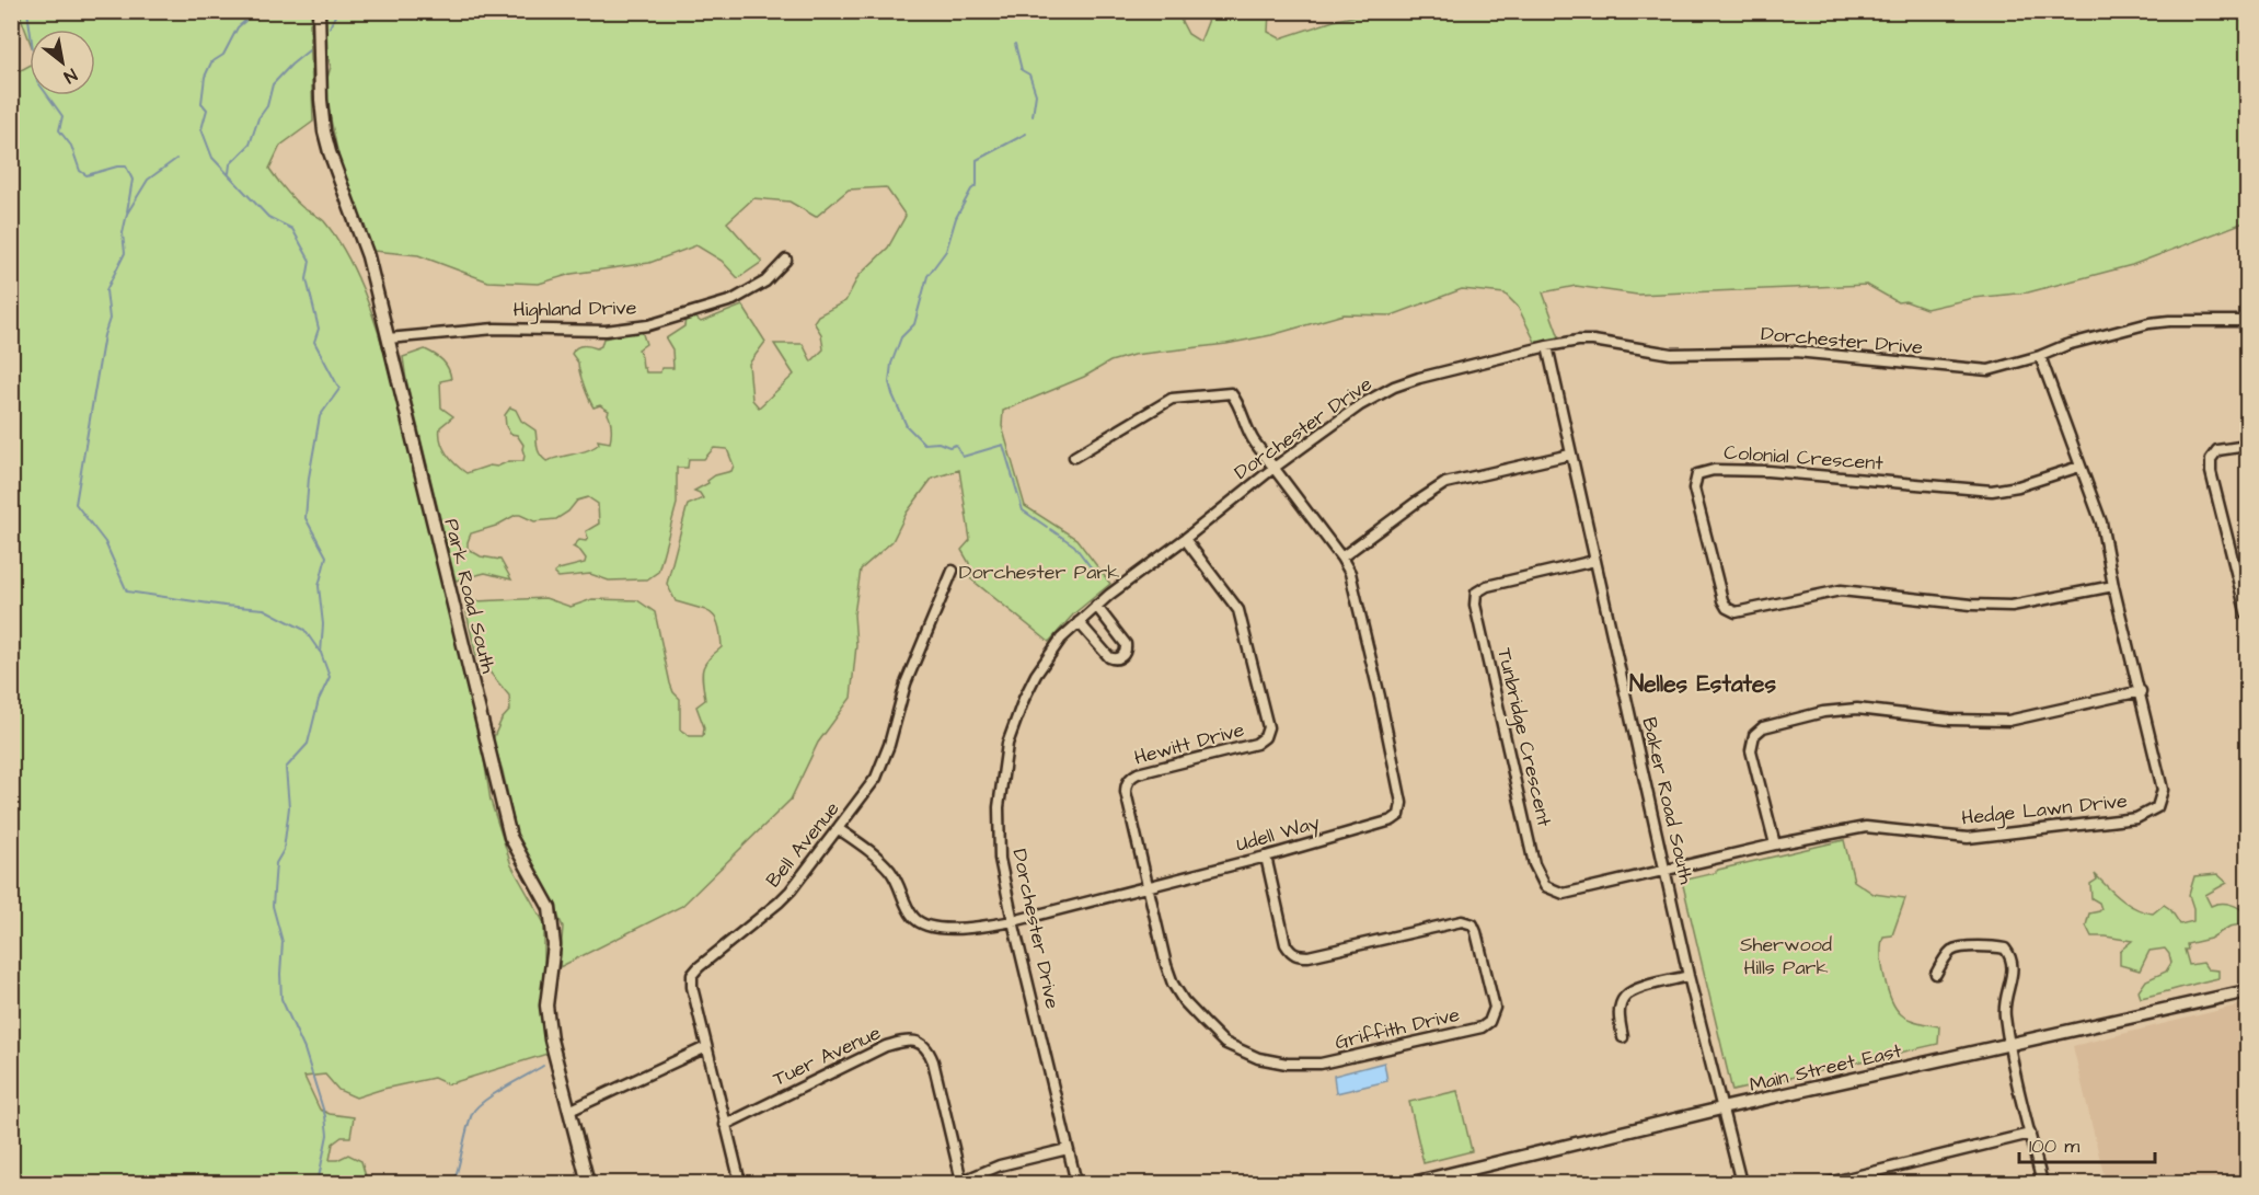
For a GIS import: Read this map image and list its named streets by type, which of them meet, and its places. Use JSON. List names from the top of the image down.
{
  "streets": {
    "main road": ["Park Road South", "Main Street East"],
    "street": [
      "Highland Drive",
      "Dorchester Drive",
      "Colonial Crescent",
      "Tunbridge Crescent",
      "Hewitt Drive",
      "Baker Road South",
      "Hedge Lawn Drive",
      "Udell Way",
      "Bell Avenue",
      "Griffith Drive",
      "Tuer Avenue"
    ]
  },
  "crossings": [
    ["Highland Drive", "Park Road South"],
    ["Dorchester Drive", "Hewitt Drive"],
    ["Dorchester Drive", "Baker Road South"],
    ["Dorchester Drive", "Hedge Lawn Drive"],
    ["Dorchester Drive", "Udell Way"],
    ["Colonial Crescent", "Hedge Lawn Drive"],
    ["Tunbridge Crescent", "Baker Road South"],
    ["Tunbridge Crescent", "Hedge Lawn Drive"],
    ["Hewitt Drive", "Udell Way"],
    ["Hewitt Drive", "Griffith Drive"],
    ["Baker Road South", "Hedge Lawn Drive"],
    ["Baker Road South", "Main Street East"],
    ["Udell Way", "Bell Avenue"],
    ["Udell Way", "Griffith Drive"]
  ],
  "districts": ["Nelles Estates"],
  "parks": ["Dorchester Park", "Sherwood Hills Park"],
  "scale_bar": "100 m",
  "north": "bottom right"
}
